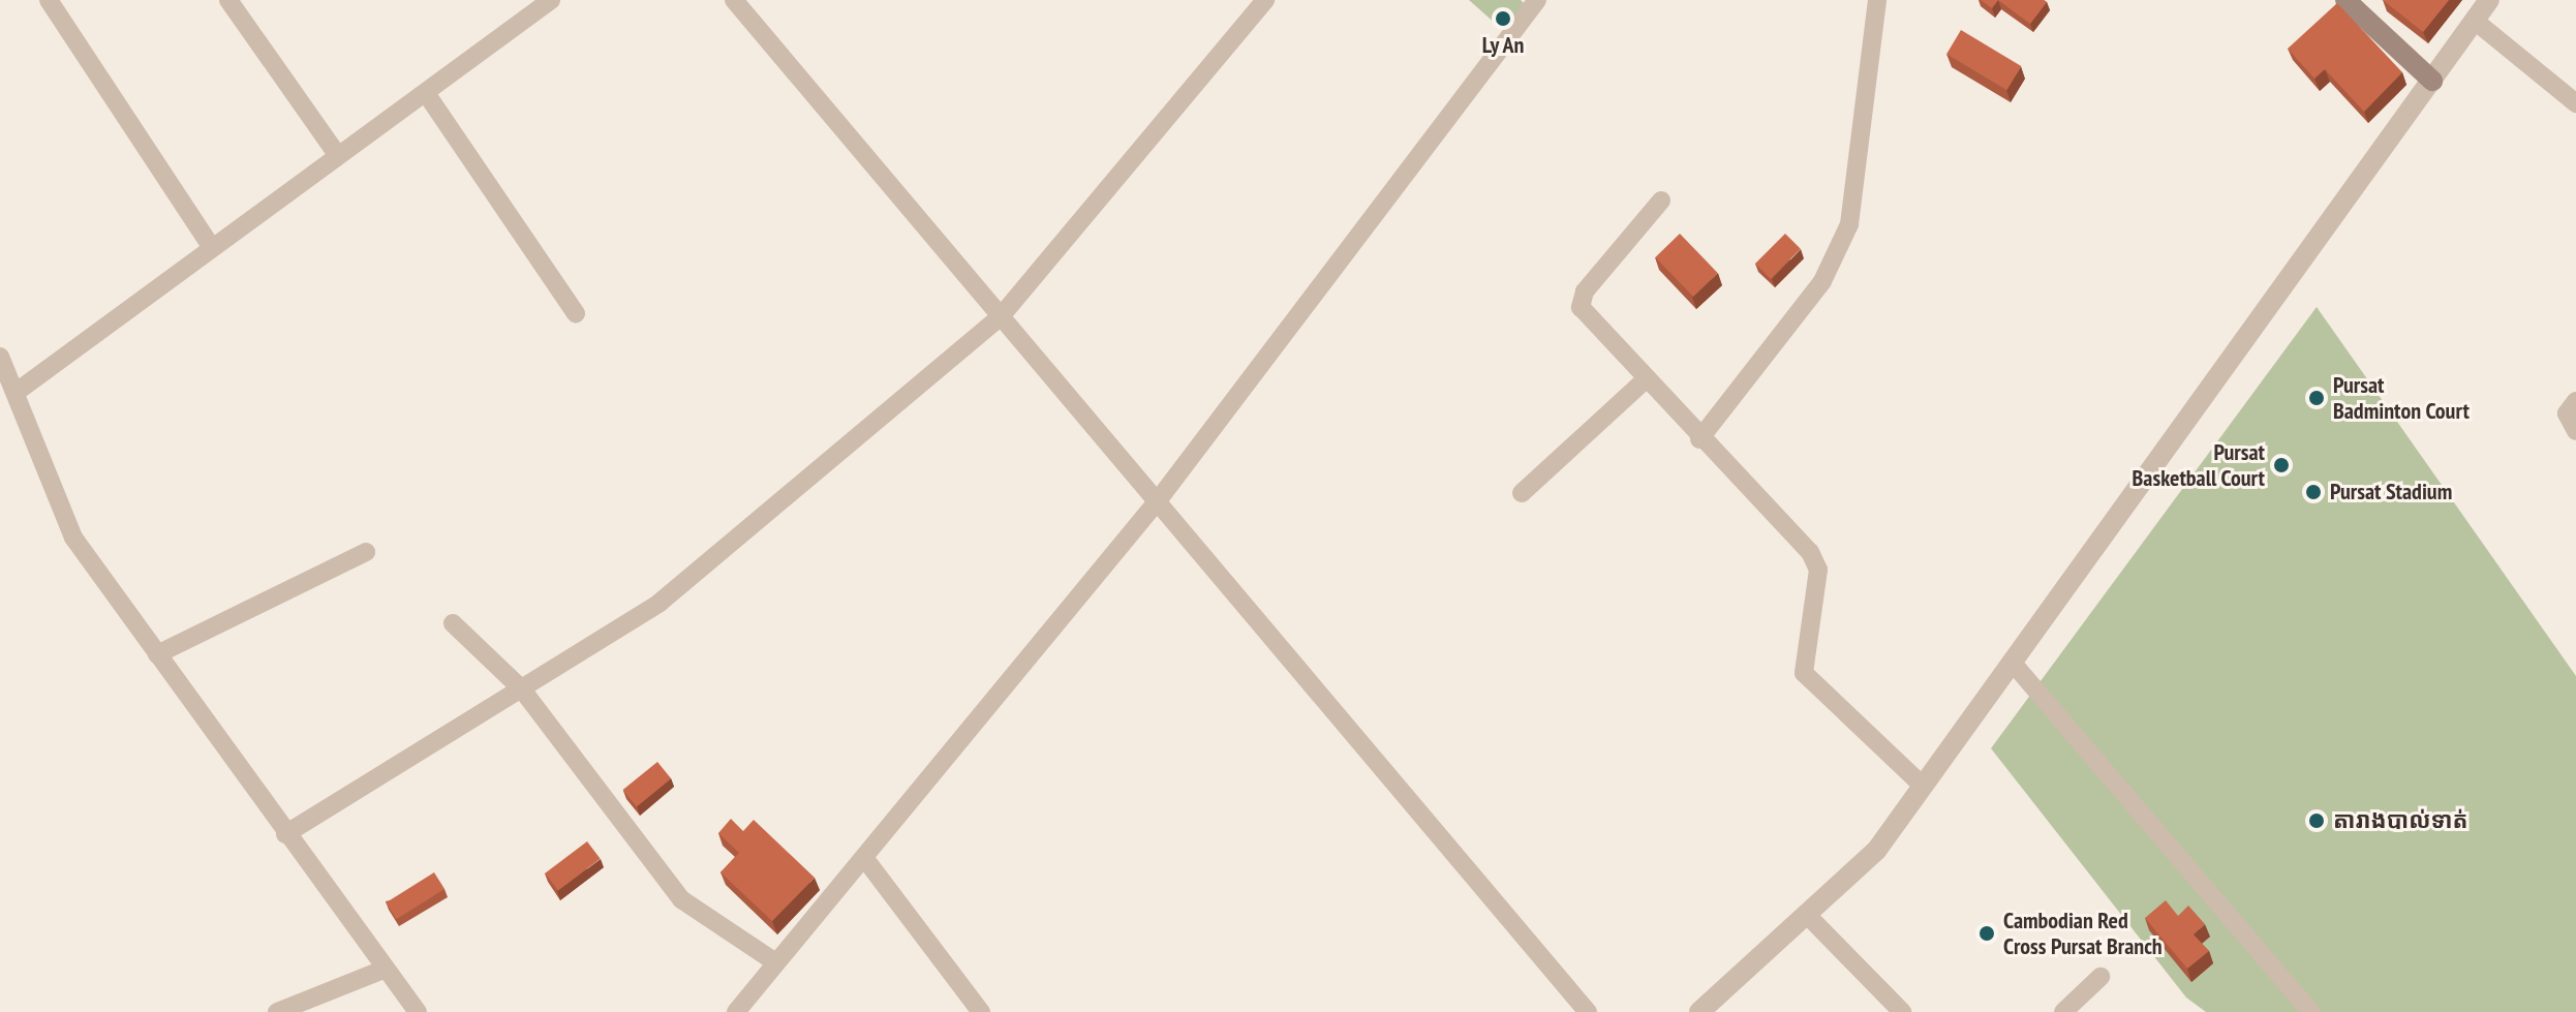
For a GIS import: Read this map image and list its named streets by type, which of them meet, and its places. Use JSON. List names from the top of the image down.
{
  "places": [
    "Ly An",
    "Pursat Badminton Court",
    "Pursat Basketball Court",
    "Pursat Stadium",
    "តារាងបាល់ទាត់",
    "Cambodian Red Cross Pursat Branch"
  ]
}
